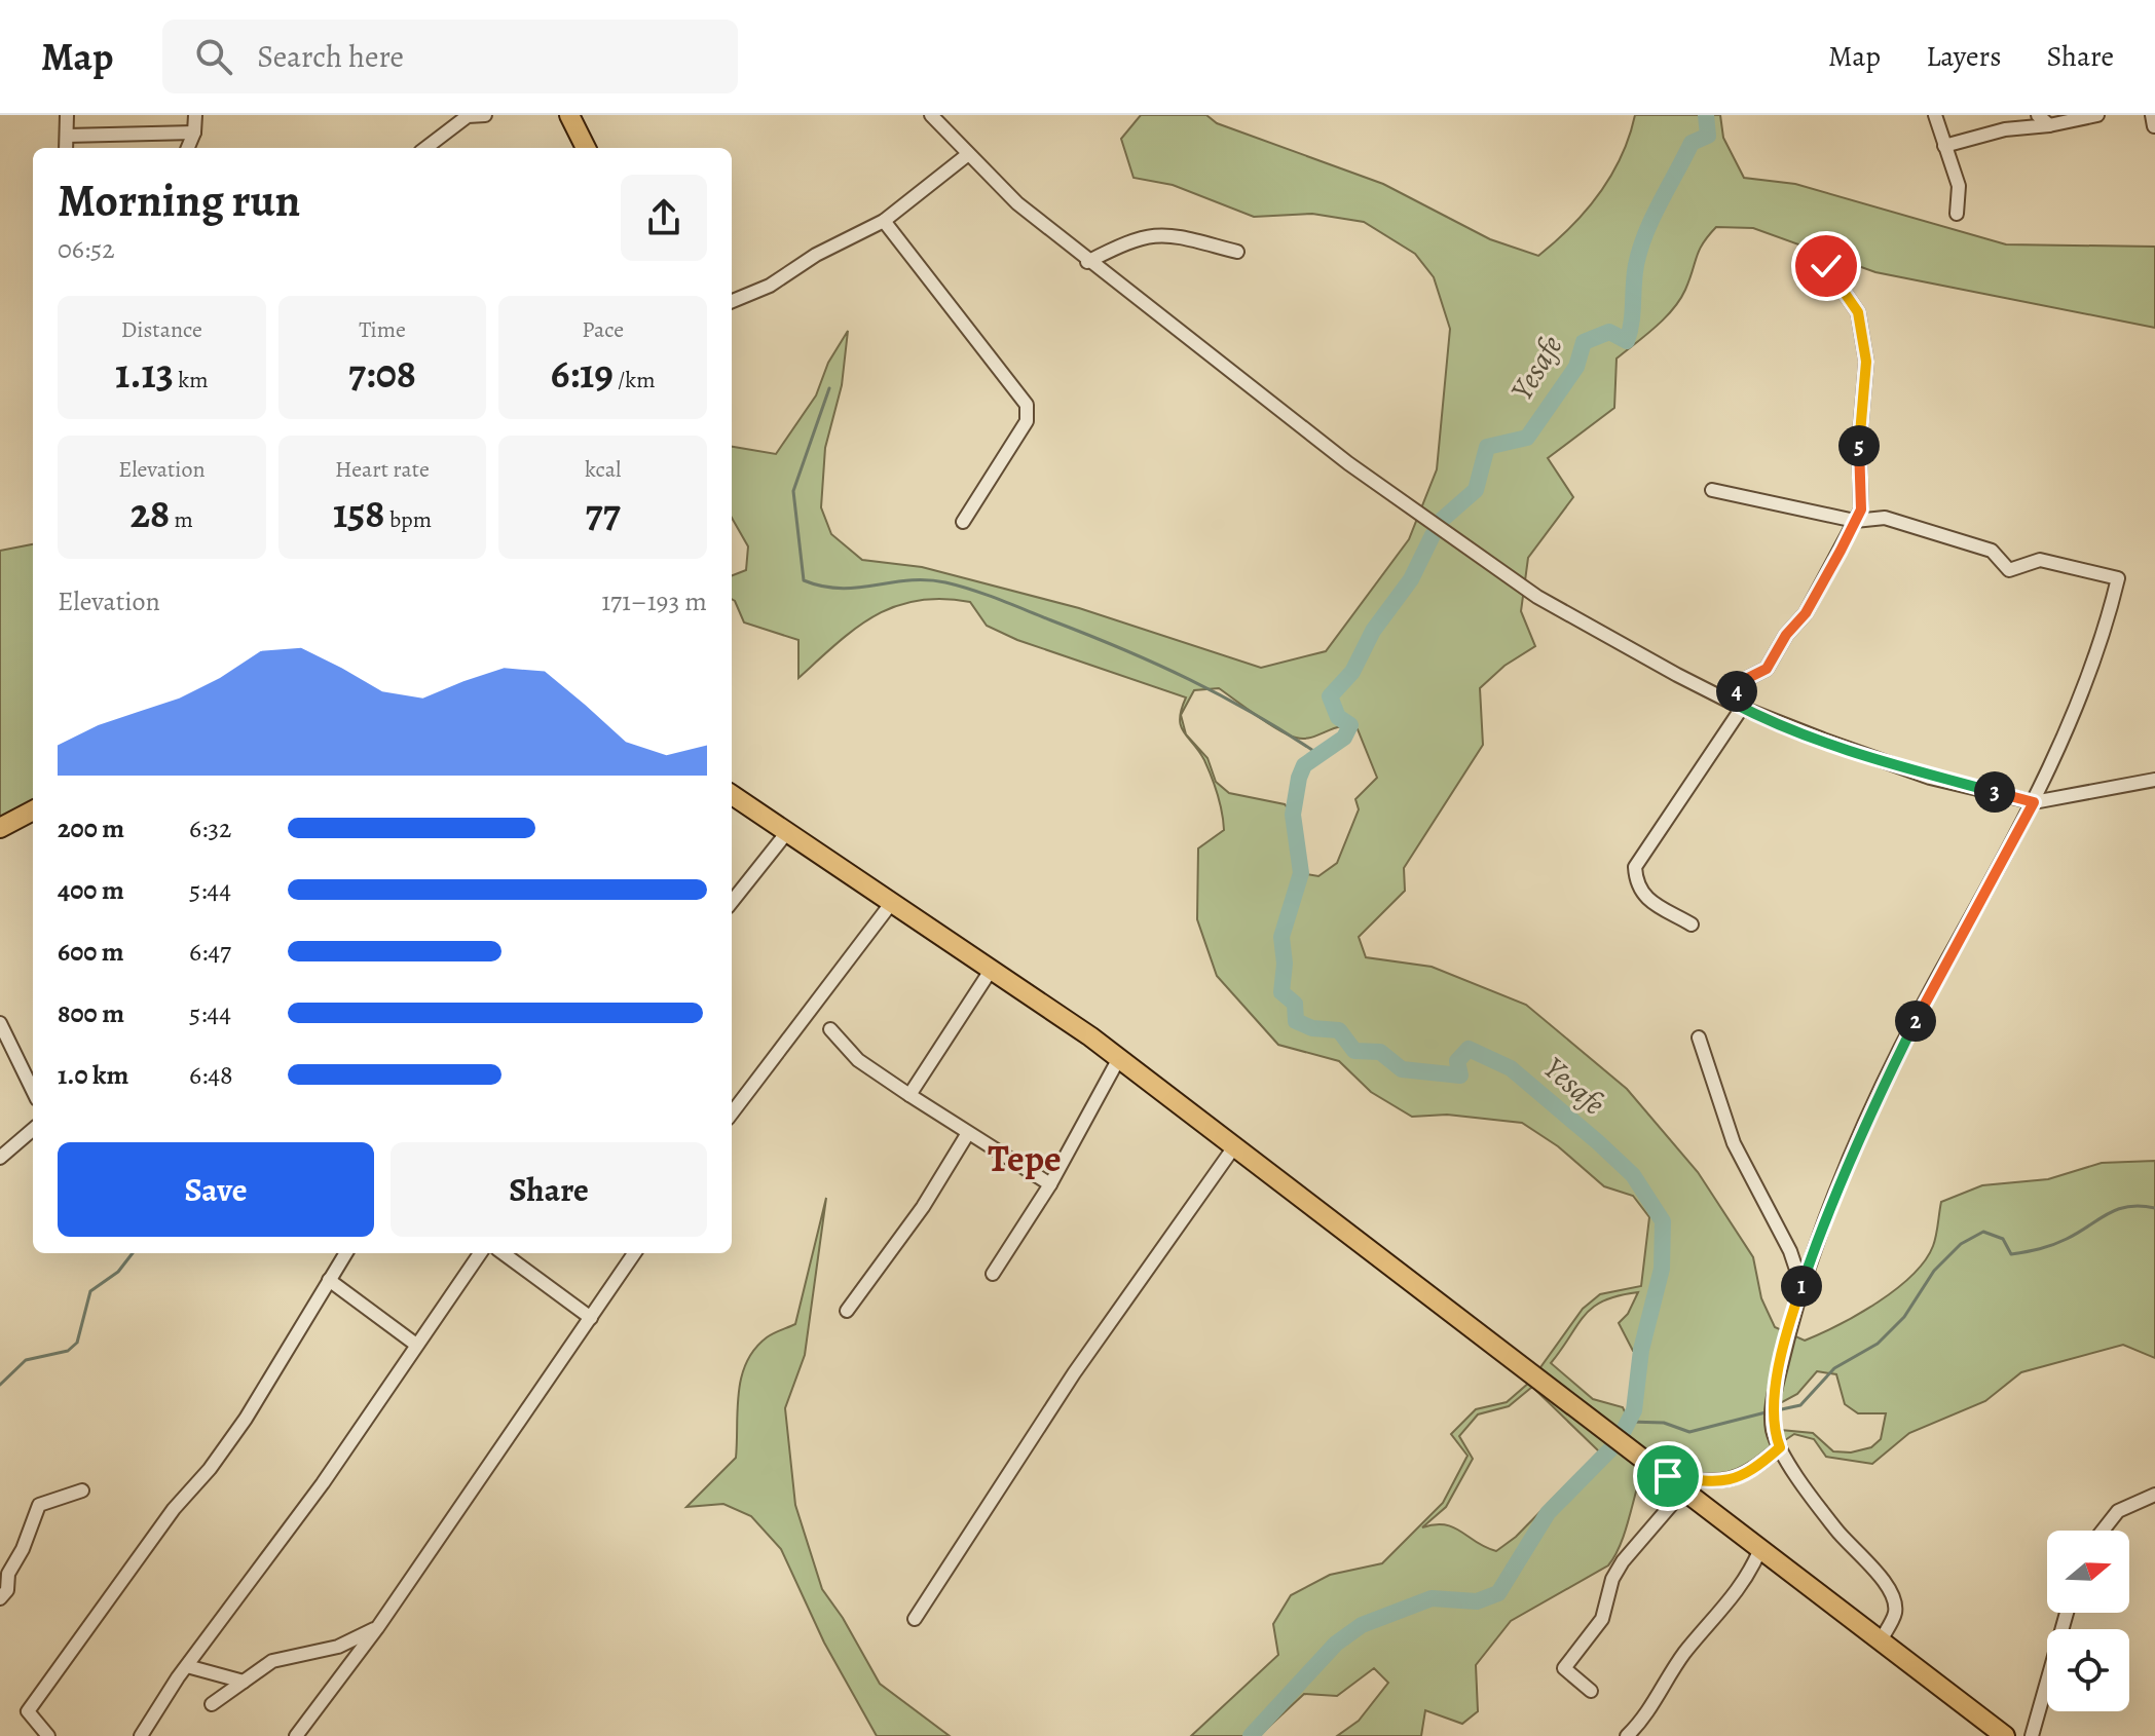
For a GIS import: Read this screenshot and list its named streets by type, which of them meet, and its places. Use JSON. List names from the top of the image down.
{
  "districts": ["Tepe"],
  "water": ["Yesafe"],
  "north": "right",
  "page": {
    "header": "Map",
    "search": "Search here",
    "nav": ["Map", "Layers", "Share"],
    "heading": ["Morning run", "06:52"],
    "stats": [
      ["Distance", "1.13 km"],
      ["Time", "7:08"],
      ["Pace", "6:19 /km"],
      ["Elevation", "28 m"],
      ["Heart rate", "158 bpm"],
      ["kcal", "77"]
    ],
    "pins": [
      "5",
      "4",
      "3",
      "2",
      "1"
    ],
    "chart": ["Elevation", "171–193 m"],
    "list": [
      {
        "name": "200 m",
        "note": "6:32"
      },
      {
        "name": "400 m",
        "note": "5:44"
      },
      {
        "name": "600 m",
        "note": "6:47"
      },
      {
        "name": "800 m",
        "note": "5:44"
      },
      {
        "name": "1.0 km",
        "note": "6:48"
      }
    ],
    "buttons": ["Save", "Share"]
  }
}
